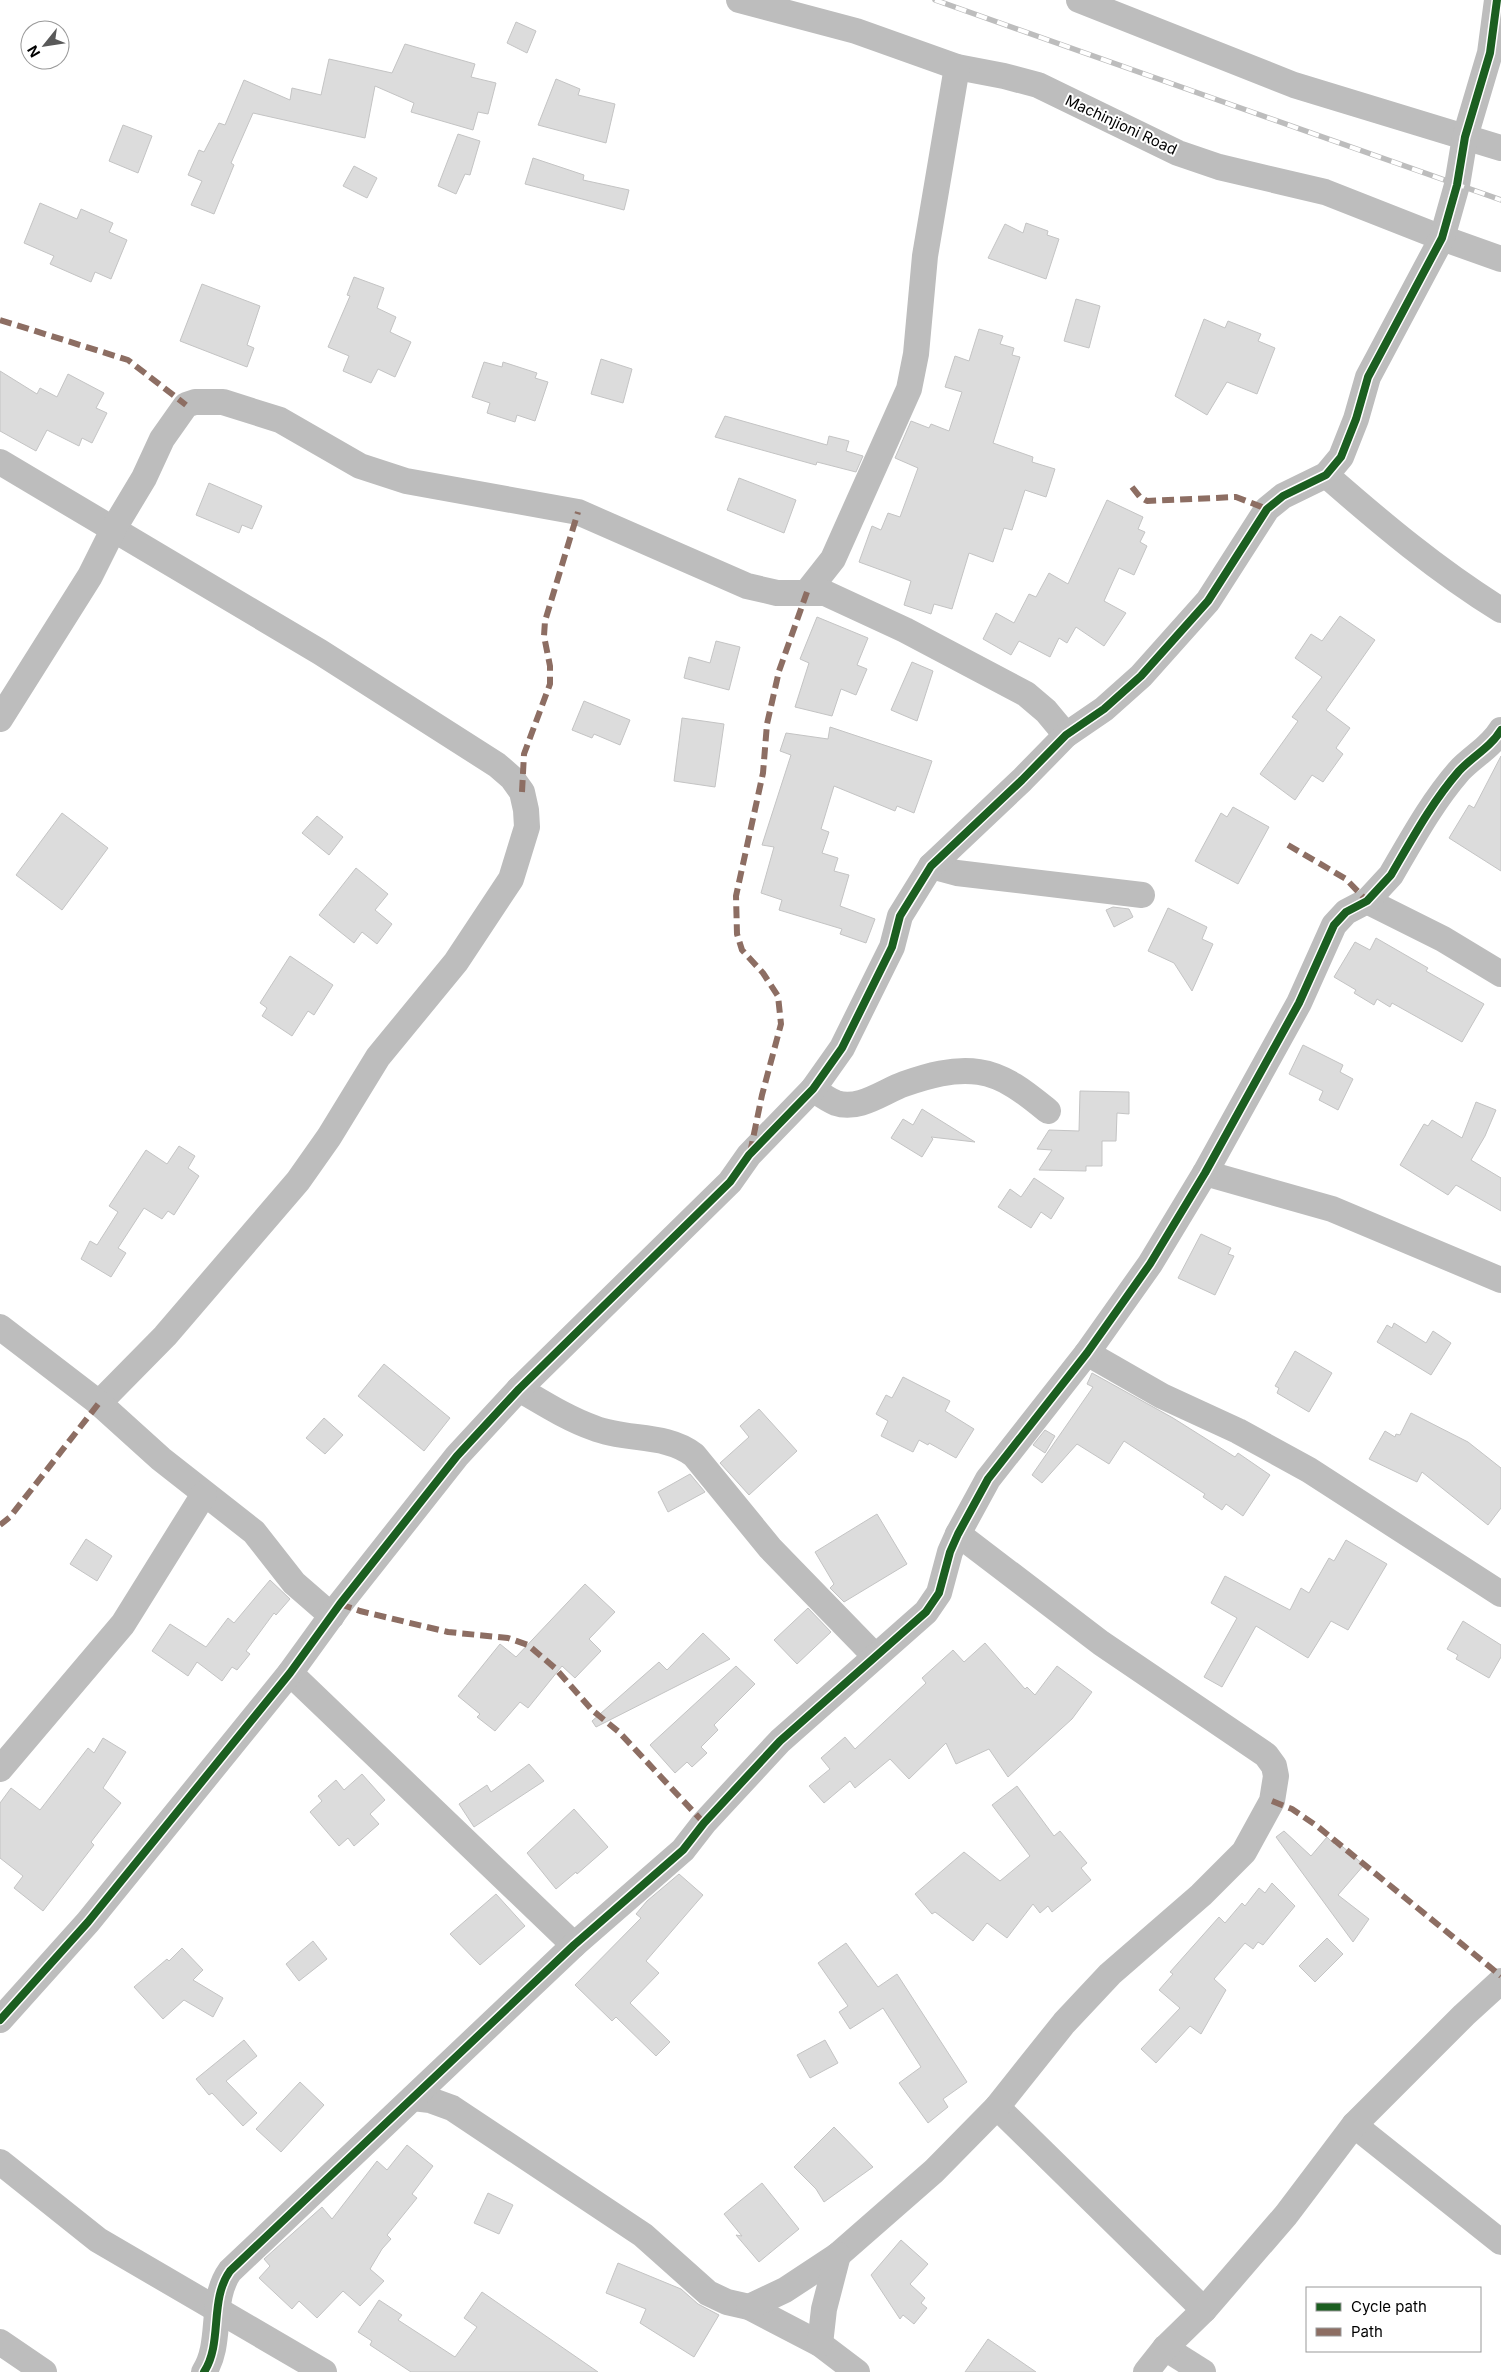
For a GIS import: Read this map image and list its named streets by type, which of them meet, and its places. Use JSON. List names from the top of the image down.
{
  "streets": {
    "street": ["Machinjioni Road"]
  },
  "legend": ["Cycle path", "Path"],
  "north": "bottom left"
}
